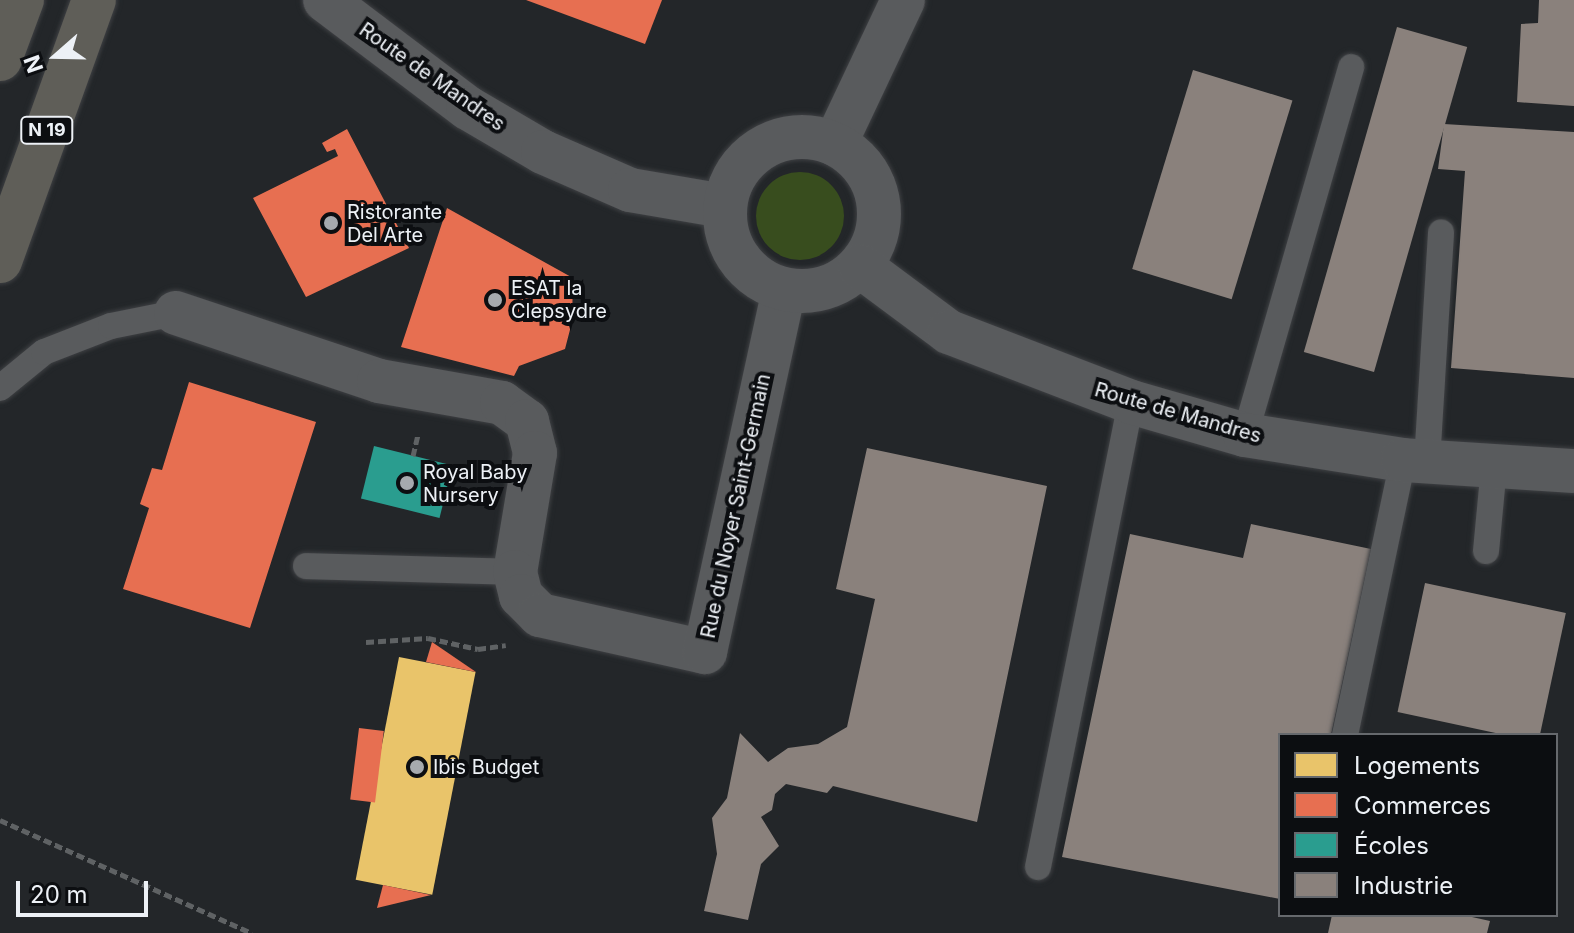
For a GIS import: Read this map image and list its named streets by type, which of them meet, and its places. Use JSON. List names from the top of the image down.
{
  "streets": {
    "main road": ["N 19"],
    "street": ["Route de Mandres", "Rue du Noyer Saint-Germain"]
  },
  "crossings": [
    ["Route de Mandres", "Rue du Noyer Saint-Germain"]
  ],
  "places": [
    "Ristorante Del Arte",
    "ESAT la Clepsydre",
    "Royal Baby Nursery",
    "Ibis Budget"
  ],
  "legend": [
    "Logements",
    "Commerces",
    "Écoles",
    "Industrie"
  ],
  "scale_bar": "20 m",
  "north": "left"
}
